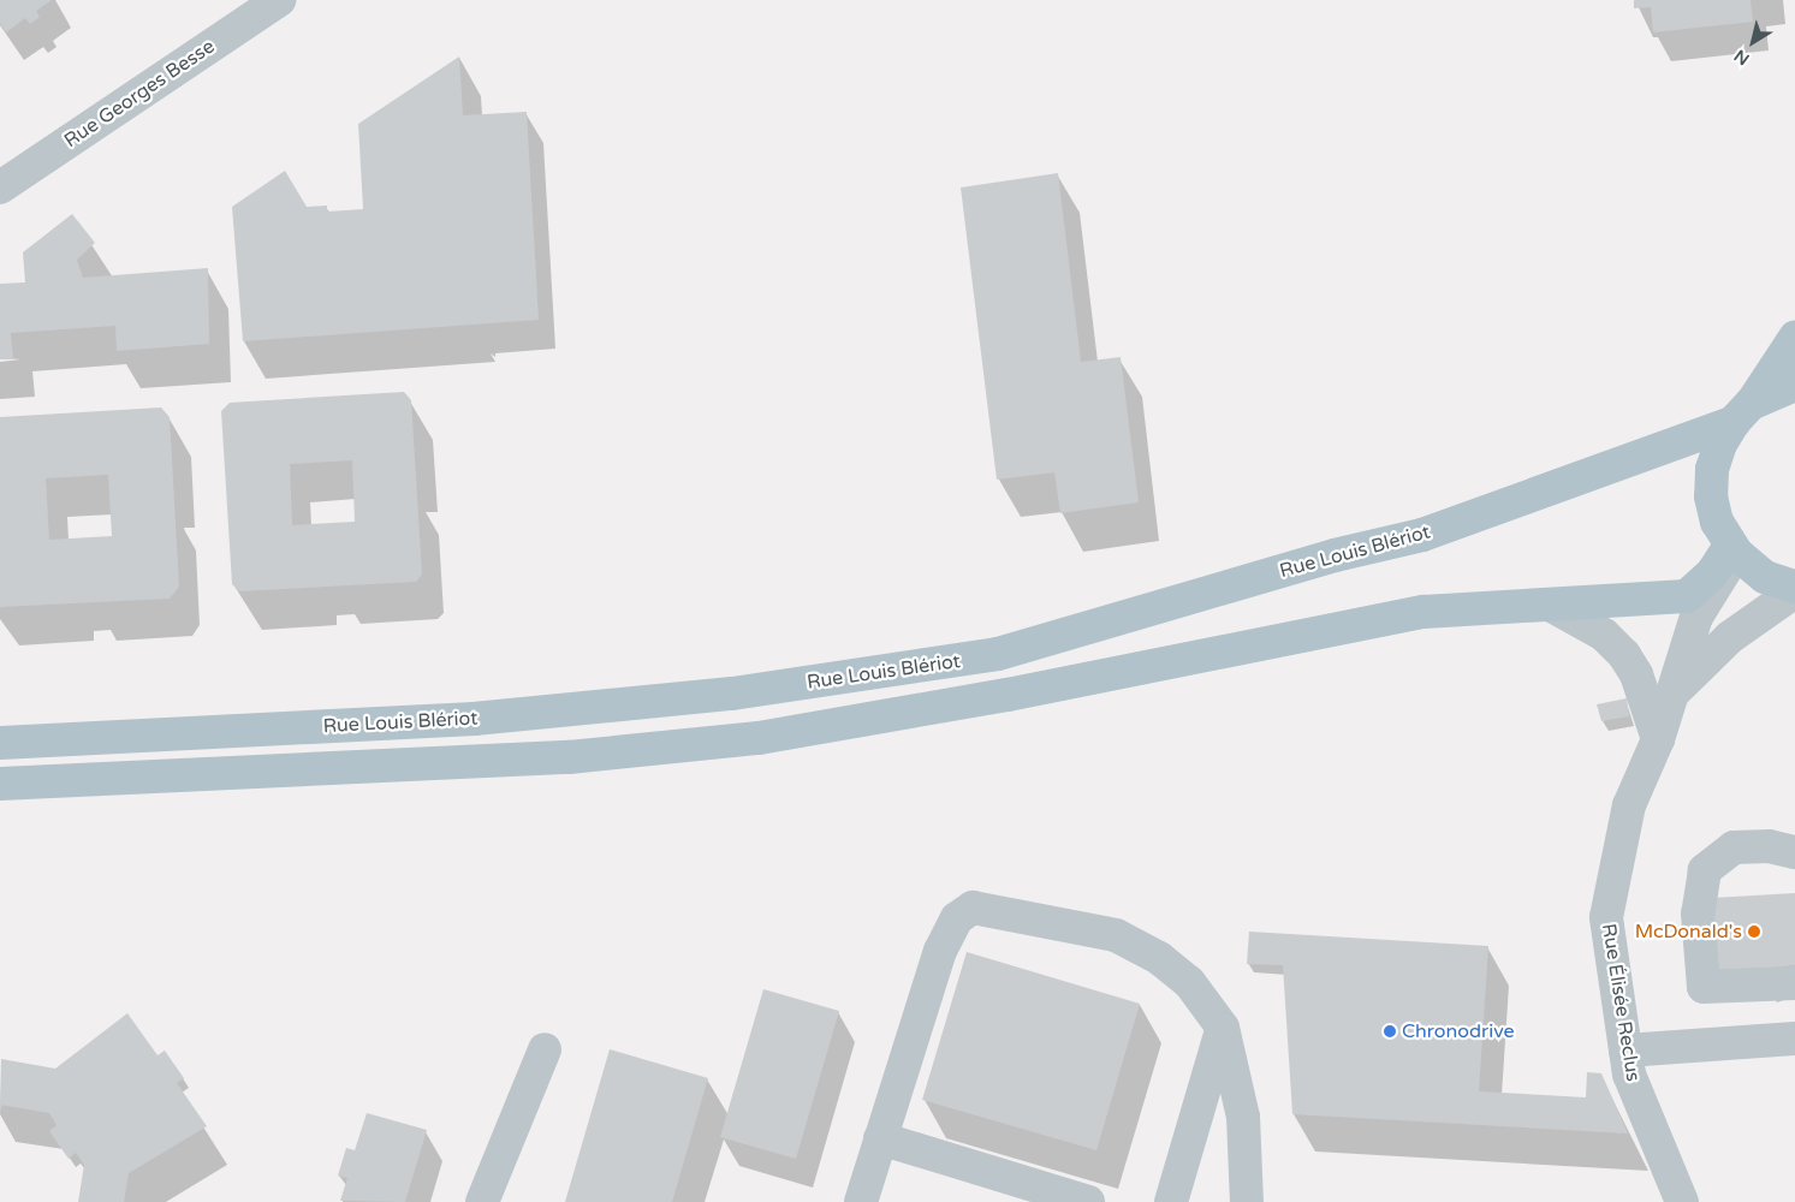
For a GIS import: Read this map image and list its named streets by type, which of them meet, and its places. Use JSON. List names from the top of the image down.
{
  "streets": {
    "main road": ["Rue Louis Blériot"],
    "street": ["Rue Georges Besse", "Rue Élisée Reclus"]
  },
  "places": ["McDonald's", "Chronodrive"],
  "north": "bottom left"
}
